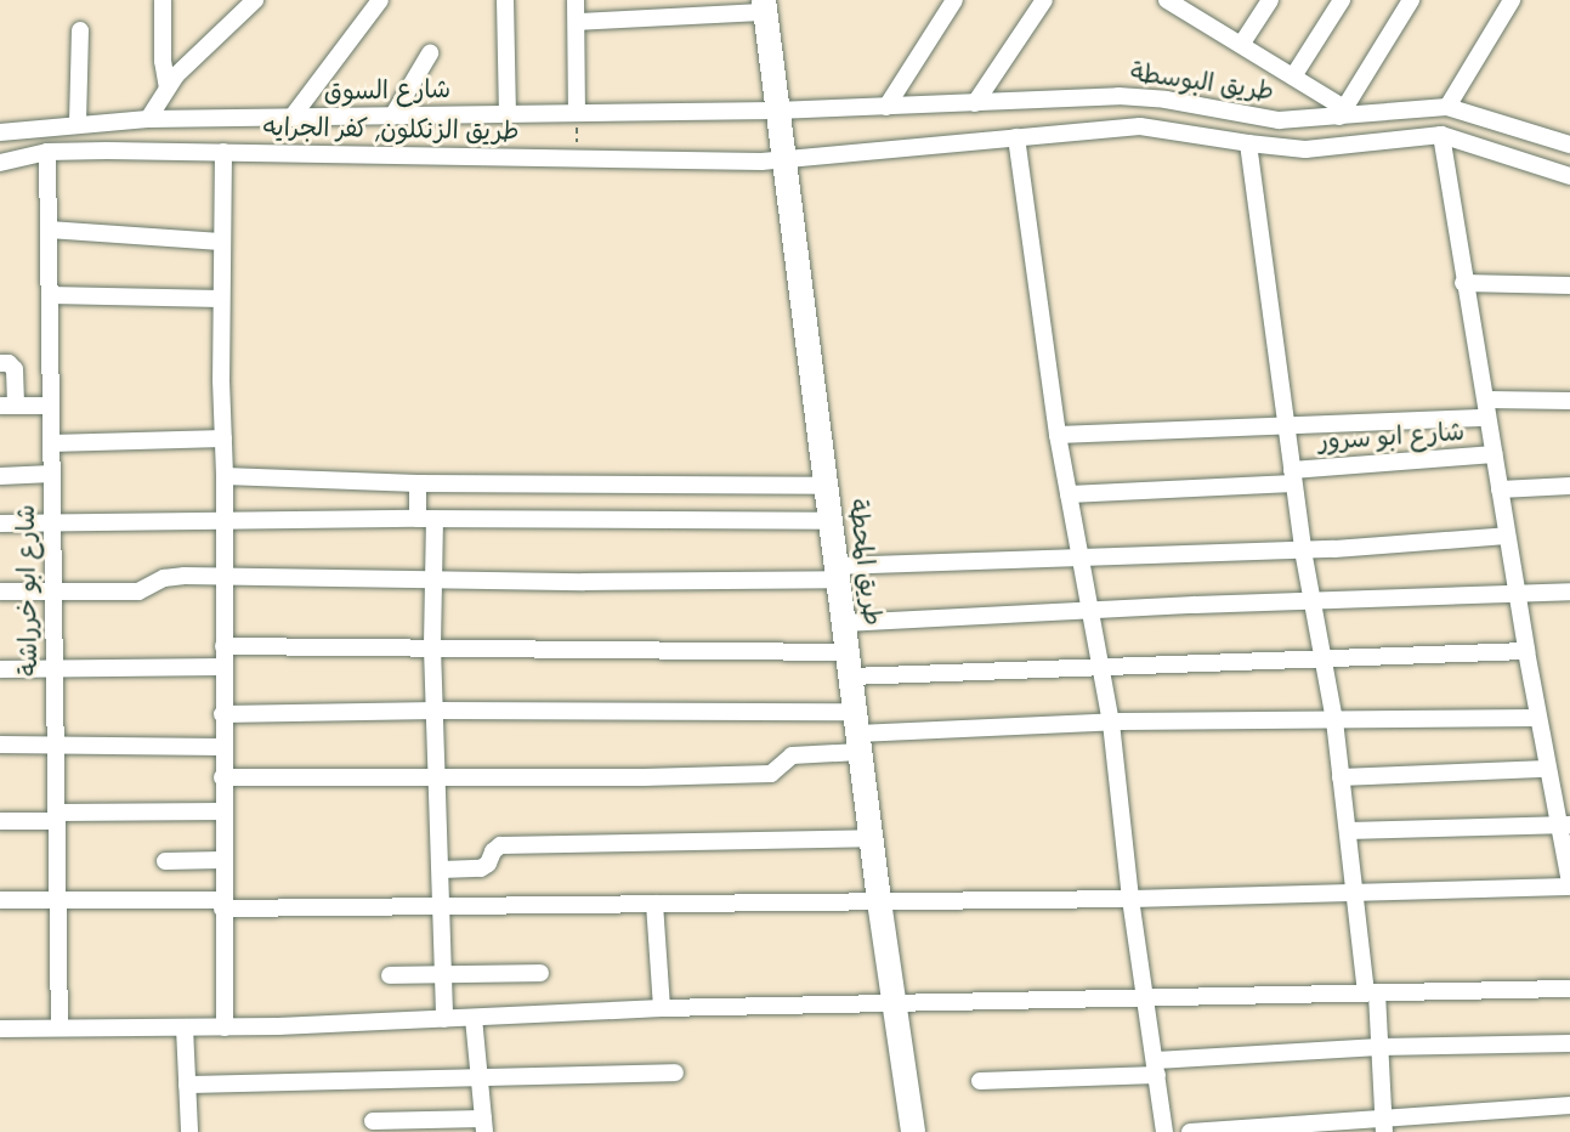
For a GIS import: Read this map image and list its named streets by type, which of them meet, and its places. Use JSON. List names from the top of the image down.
{
  "streets": {
    "street": [
      "طريق البوسطة",
      "شارع السوق",
      "طريق الزنكلون, كفر الجرايه",
      "شارع ابو سرور",
      "طريق المحطة",
      "شارع ابو خرراشة"
    ]
  },
  "crossings": [
    ["طريق البوسطة", "شارع السوق"],
    ["طريق البوسطة", "طريق الزنكلون, كفر الجرايه"],
    ["طريق البوسطة", "طريق المحطة"],
    ["شارع السوق", "طريق الزنكلون, كفر الجرايه"],
    ["شارع السوق", "طريق المحطة"],
    ["طريق الزنكلون, كفر الجرايه", "طريق المحطة"],
    ["طريق الزنكلون, كفر الجرايه", "شارع ابو خرراشة"]
  ]
}
